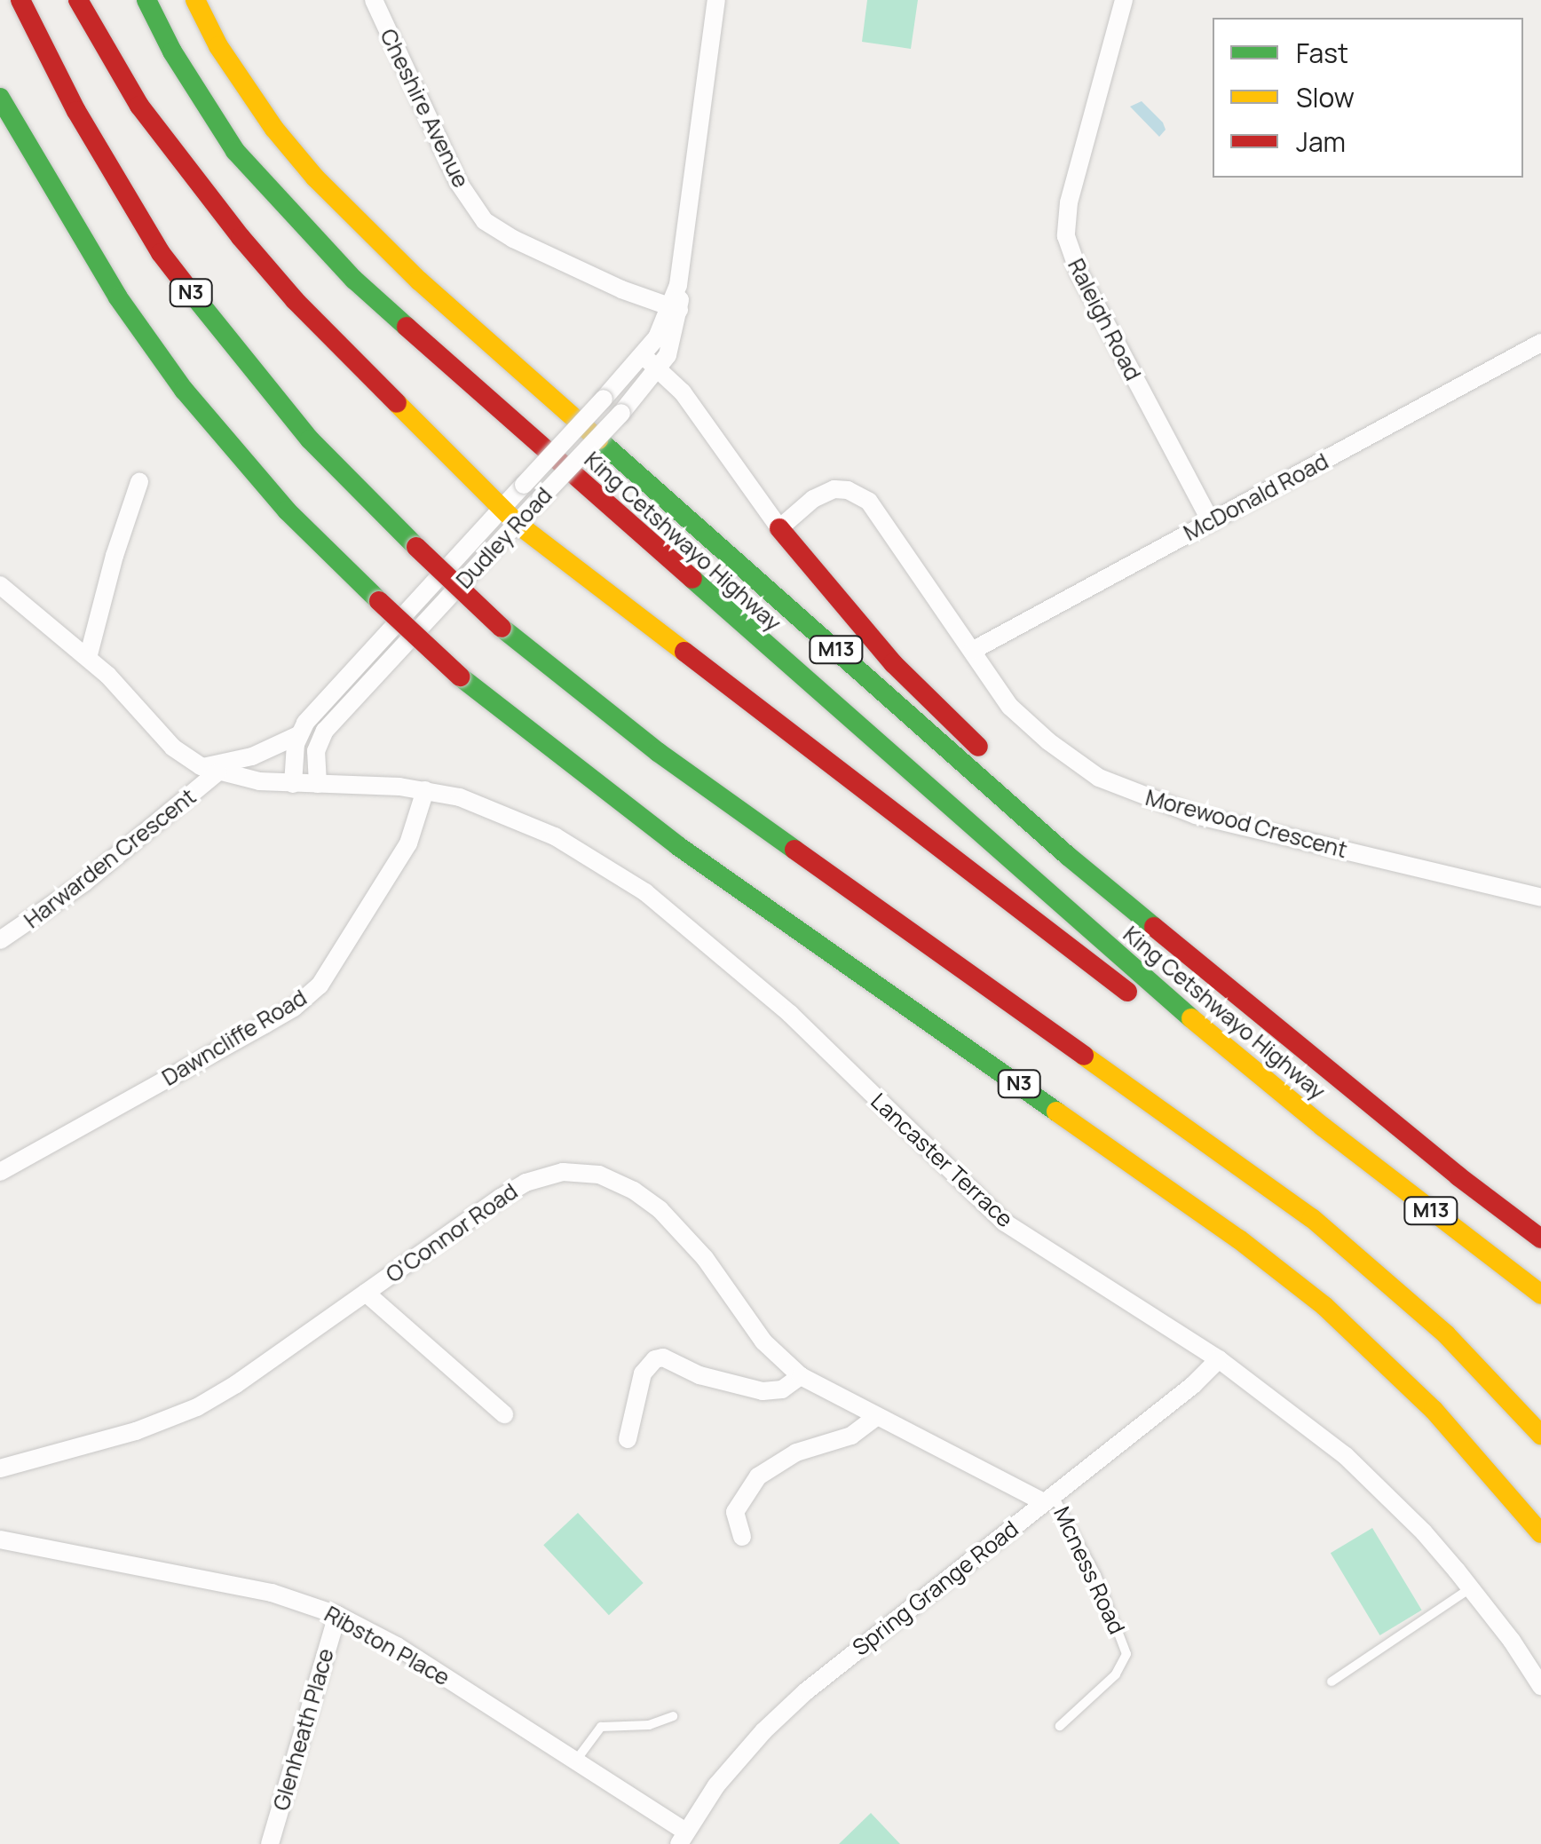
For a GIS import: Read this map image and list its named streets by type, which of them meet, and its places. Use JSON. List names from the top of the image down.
{
  "streets": {
    "highway": ["N3", "King Cetshwayo Highway", "M13"],
    "street": [
      "Cheshire Avenue",
      "Raleigh Road",
      "McDonald Road",
      "Dudley Road",
      "Morewood Crescent",
      "Harwarden Crescent",
      "Dawncliffe Road",
      "Lancaster Terrace",
      "O'Connor Road",
      "Spring Grange Road",
      "Ribston Place",
      "Glenheath Place"
    ],
    "lane": ["Mcness Road"]
  },
  "crossings": [
    ["Cheshire Avenue", "Dudley Road"],
    ["Raleigh Road", "McDonald Road"],
    ["McDonald Road", "Morewood Crescent"],
    ["Dudley Road", "Harwarden Crescent"],
    ["Dawncliffe Road", "Lancaster Terrace"],
    ["Lancaster Terrace", "Spring Grange Road"],
    ["O'Connor Road", "Mcness Road"],
    ["O'Connor Road", "Spring Grange Road"],
    ["Mcness Road", "Spring Grange Road"],
    ["Spring Grange Road", "Ribston Place"],
    ["Ribston Place", "Glenheath Place"]
  ],
  "legend": ["Fast", "Slow", "Jam"]
}
